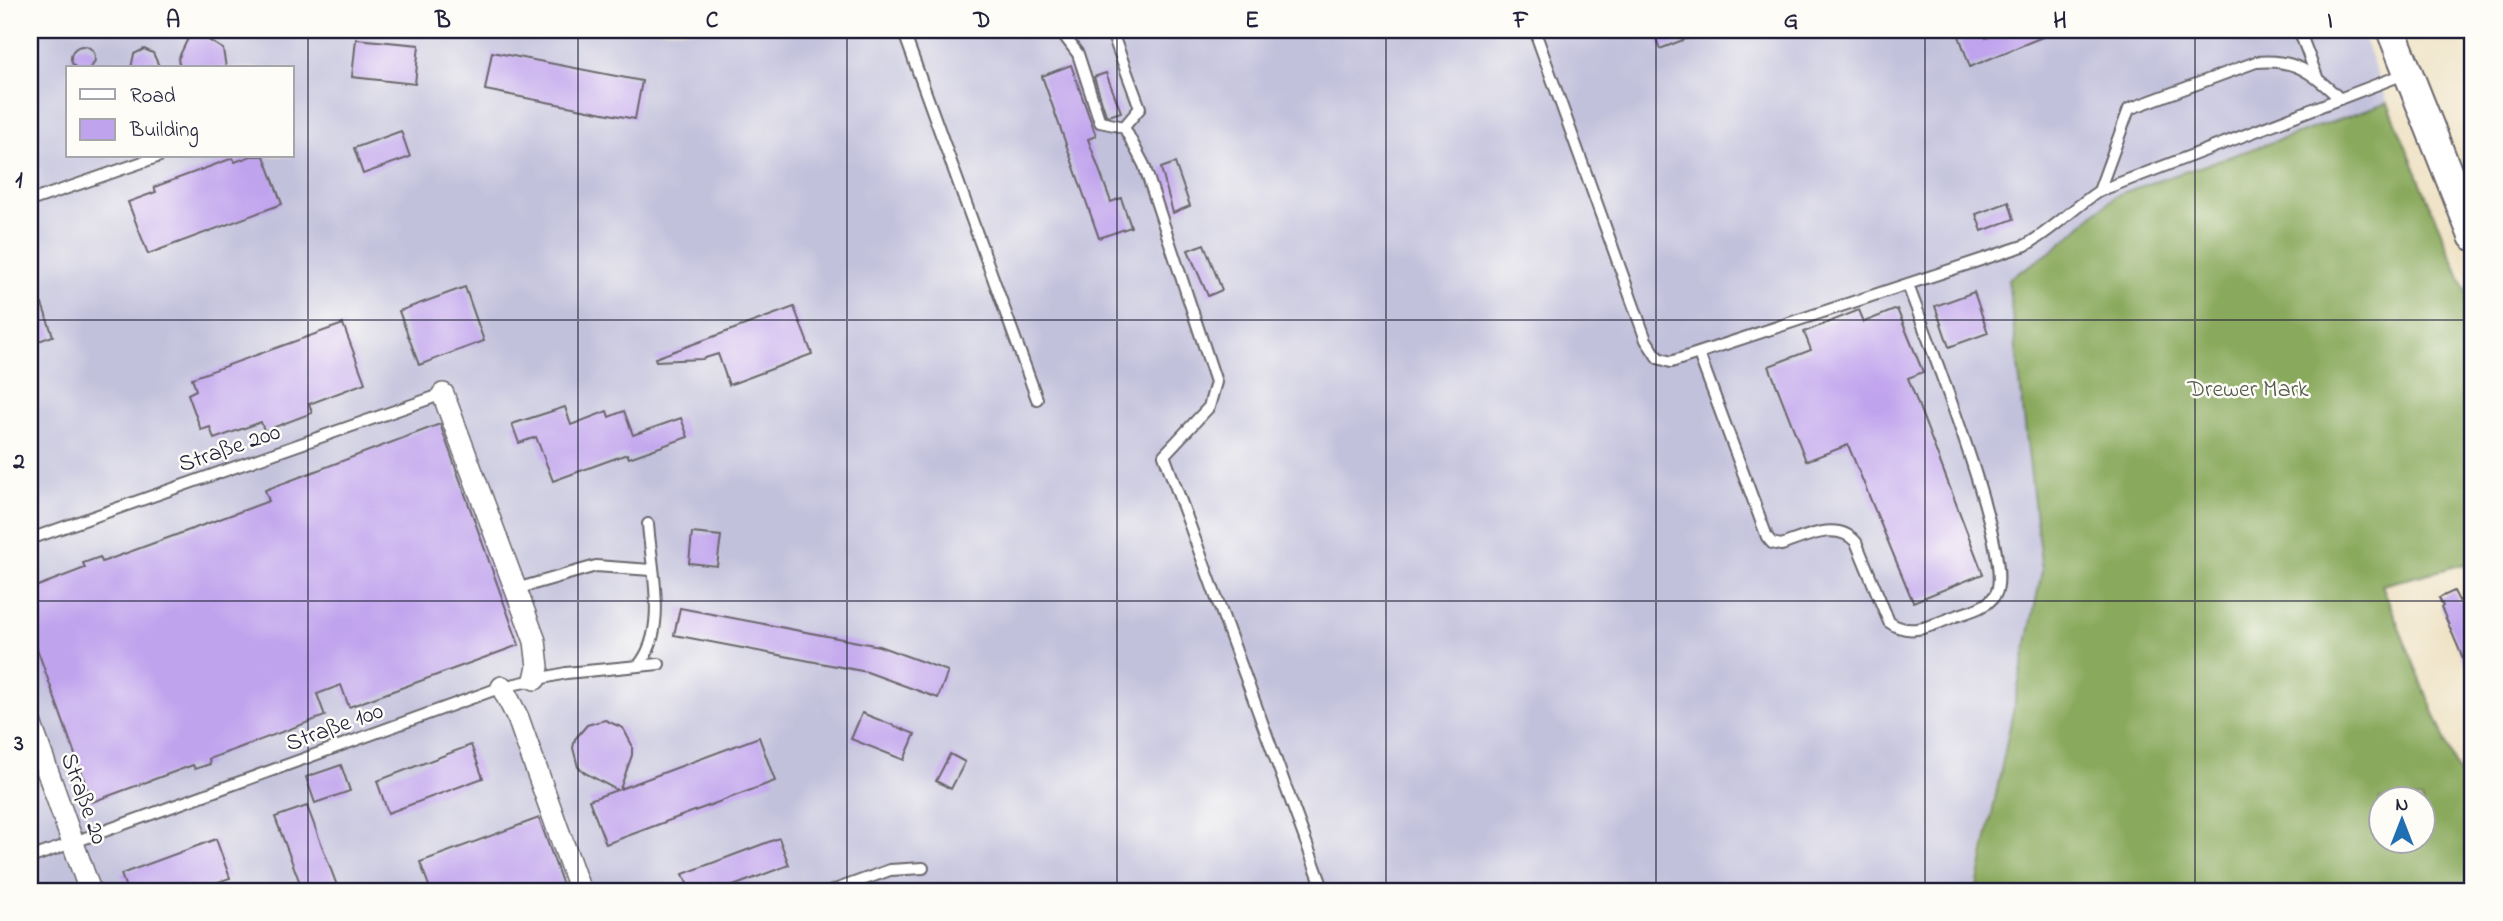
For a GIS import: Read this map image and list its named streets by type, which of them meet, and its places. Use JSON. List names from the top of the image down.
{
  "streets": {
    "street": ["Straße 20"],
    "lane": ["Straße 200", "Straße 100"]
  },
  "crossings": [
    ["Straße 100", "Straße 20"]
  ],
  "parks": ["Drewer Mark"],
  "legend": ["Road", "Building"],
  "north": "top",
  "grid": {
    "columns": [
      "A",
      "B",
      "C",
      "D",
      "E",
      "F",
      "G",
      "H",
      "I"
    ],
    "rows": ["1", "2", "3"]
  }
}
